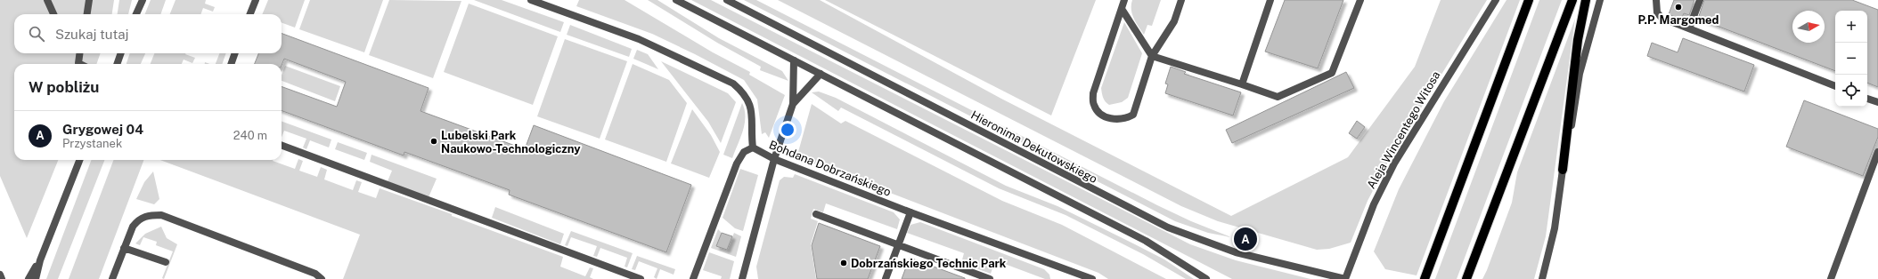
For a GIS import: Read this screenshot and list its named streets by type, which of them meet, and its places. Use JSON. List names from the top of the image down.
{
  "streets": {
    "street": ["Aleja Wincentego Witosa", "Hieronima Dekutowskiego", "Bohdana Dobrzańskiego"]
  },
  "crossings": [
    ["Aleja Wincentego Witosa", "Hieronima Dekutowskiego"]
  ],
  "places": ["P.P. Margomed", "Lubelski Park Naukowo-Technologiczny", "Dobrzańskiego Technic Park"],
  "north": "right",
  "page": {
    "map_buttons": ["+", "−"],
    "search": "Szukaj tutaj",
    "heading": "W pobliżu",
    "list": [
      {
        "mark": "A",
        "name": "Grygowej 04",
        "note": "Przystanek",
        "value": "240 m"
      }
    ],
    "pins": "A"
  }
}
